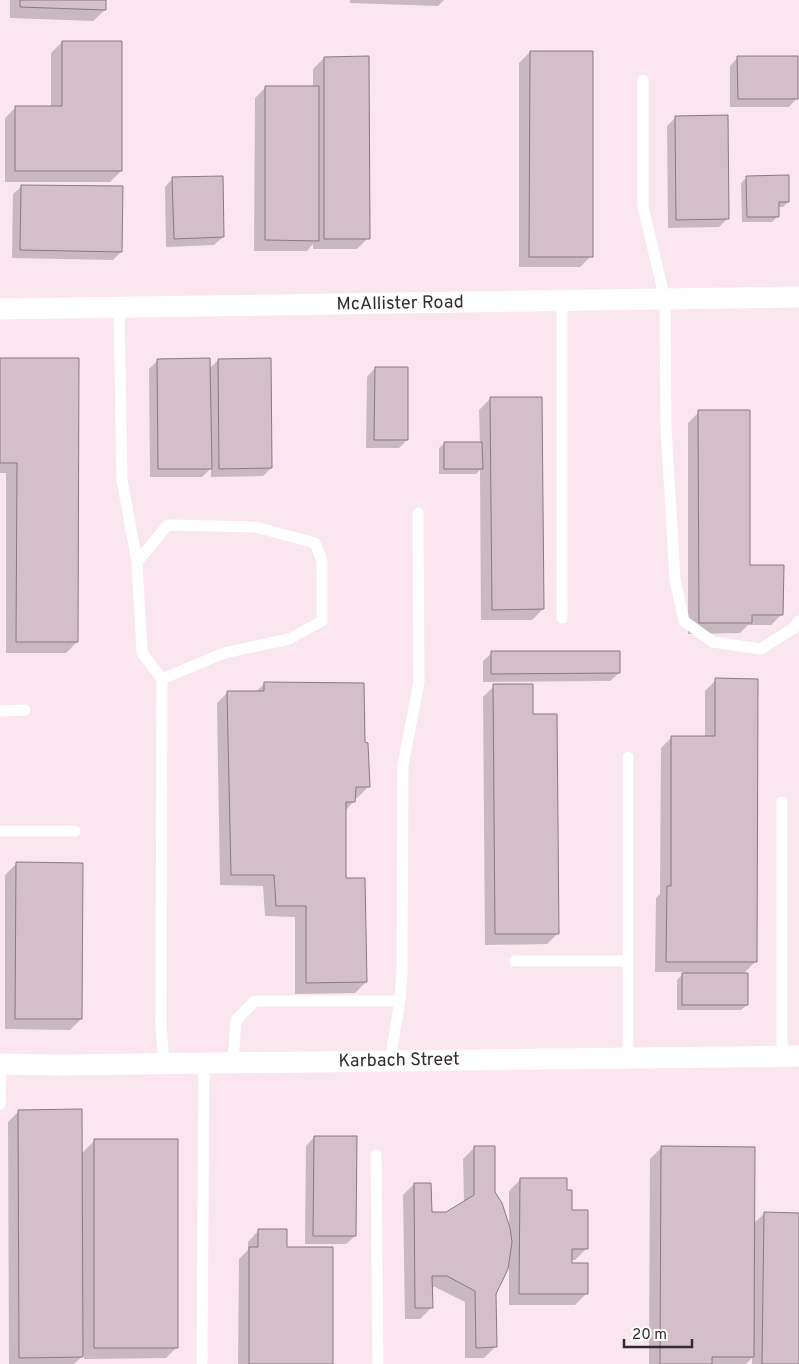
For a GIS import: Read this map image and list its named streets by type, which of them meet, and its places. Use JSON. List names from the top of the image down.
{
  "streets": {
    "street": ["McAllister Road", "Karbach Street"]
  },
  "scale_bar": "20 m"
}
